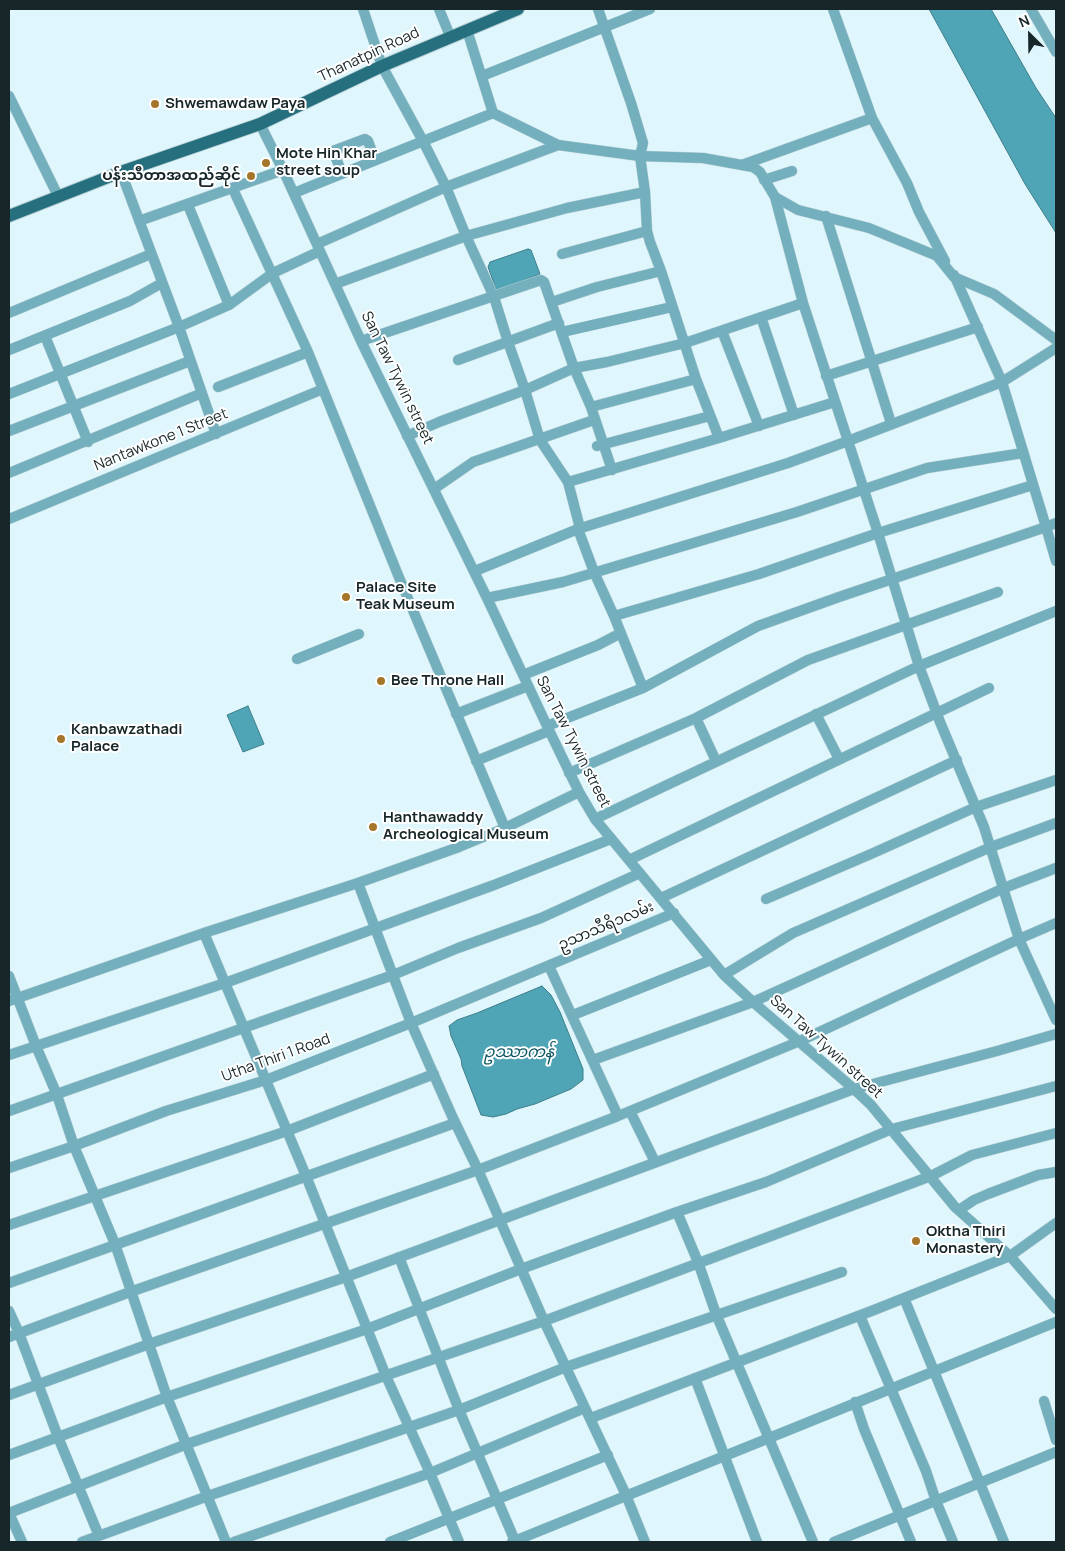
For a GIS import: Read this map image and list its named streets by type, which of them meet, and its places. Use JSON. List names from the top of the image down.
{
  "streets": {
    "main road": ["Thanatpin Road"],
    "street": [
      "San Taw Tywin street",
      "Nantawkone 1 Street",
      "ဥသာသီရိ၁လမ်း",
      "Utha Thiri 1 Road"
    ]
  },
  "crossings": [
    ["Thanatpin Road", "San Taw Tywin street"],
    ["San Taw Tywin street", "ဥသာသီရိ၁လမ်း"],
    ["ဥသာသီရိ၁လမ်း", "Utha Thiri 1 Road"]
  ],
  "water": ["ဥဿာကန်"],
  "places": [
    "Shwemawdaw Paya",
    "Mote Hin Khar street soup",
    "ပန်းသီတာအထည်ဆိုင်",
    "Palace Site Teak Museum",
    "Bee Throne Hall",
    "Kanbawzathadi Palace",
    "Hanthawaddy Archeological Museum",
    "Oktha Thiri Monastery"
  ],
  "north": "top left"
}
